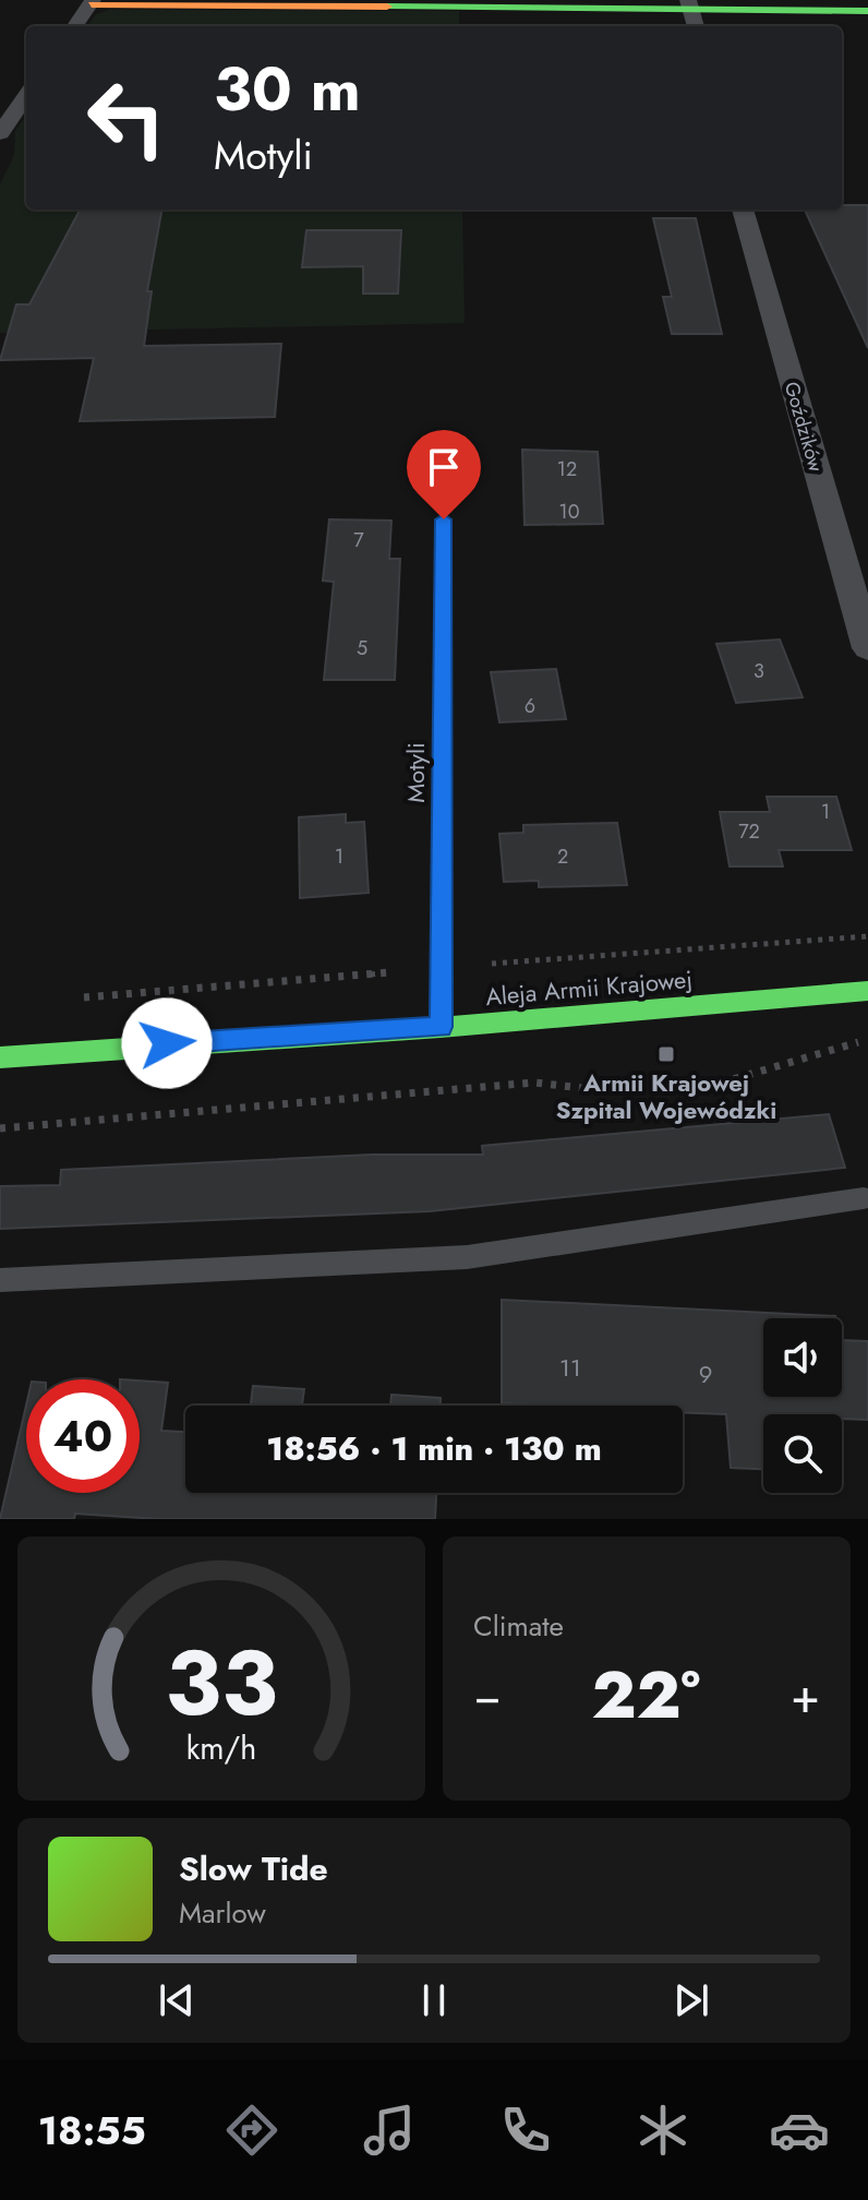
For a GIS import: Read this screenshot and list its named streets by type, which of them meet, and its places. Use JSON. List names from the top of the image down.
{
  "streets": {
    "street": ["Goździków", "Motyli", "Aleja Armii Krajowej"]
  },
  "crossings": [
    ["Motyli", "Aleja Armii Krajowej"]
  ],
  "places": {
    "transit": ["Armii Krajowej Szpital Wojewódzki"]
  },
  "house_numbers": [
    "12",
    "10",
    "7",
    "5",
    "3",
    "6",
    "1",
    "72",
    "1",
    "2",
    "11",
    "9"
  ],
  "page": {
    "turn": ["30 m", "Motyli"],
    "limit": "40",
    "trip": "18:56 · 1 min · 130 m",
    "tile": "Climate",
    "heat": ["−", "22°", "+"],
    "song": ["Slow Tide", "Marlow"],
    "tabs": "18:55",
    "gauge": ["33", "km/h"]
  }
}
